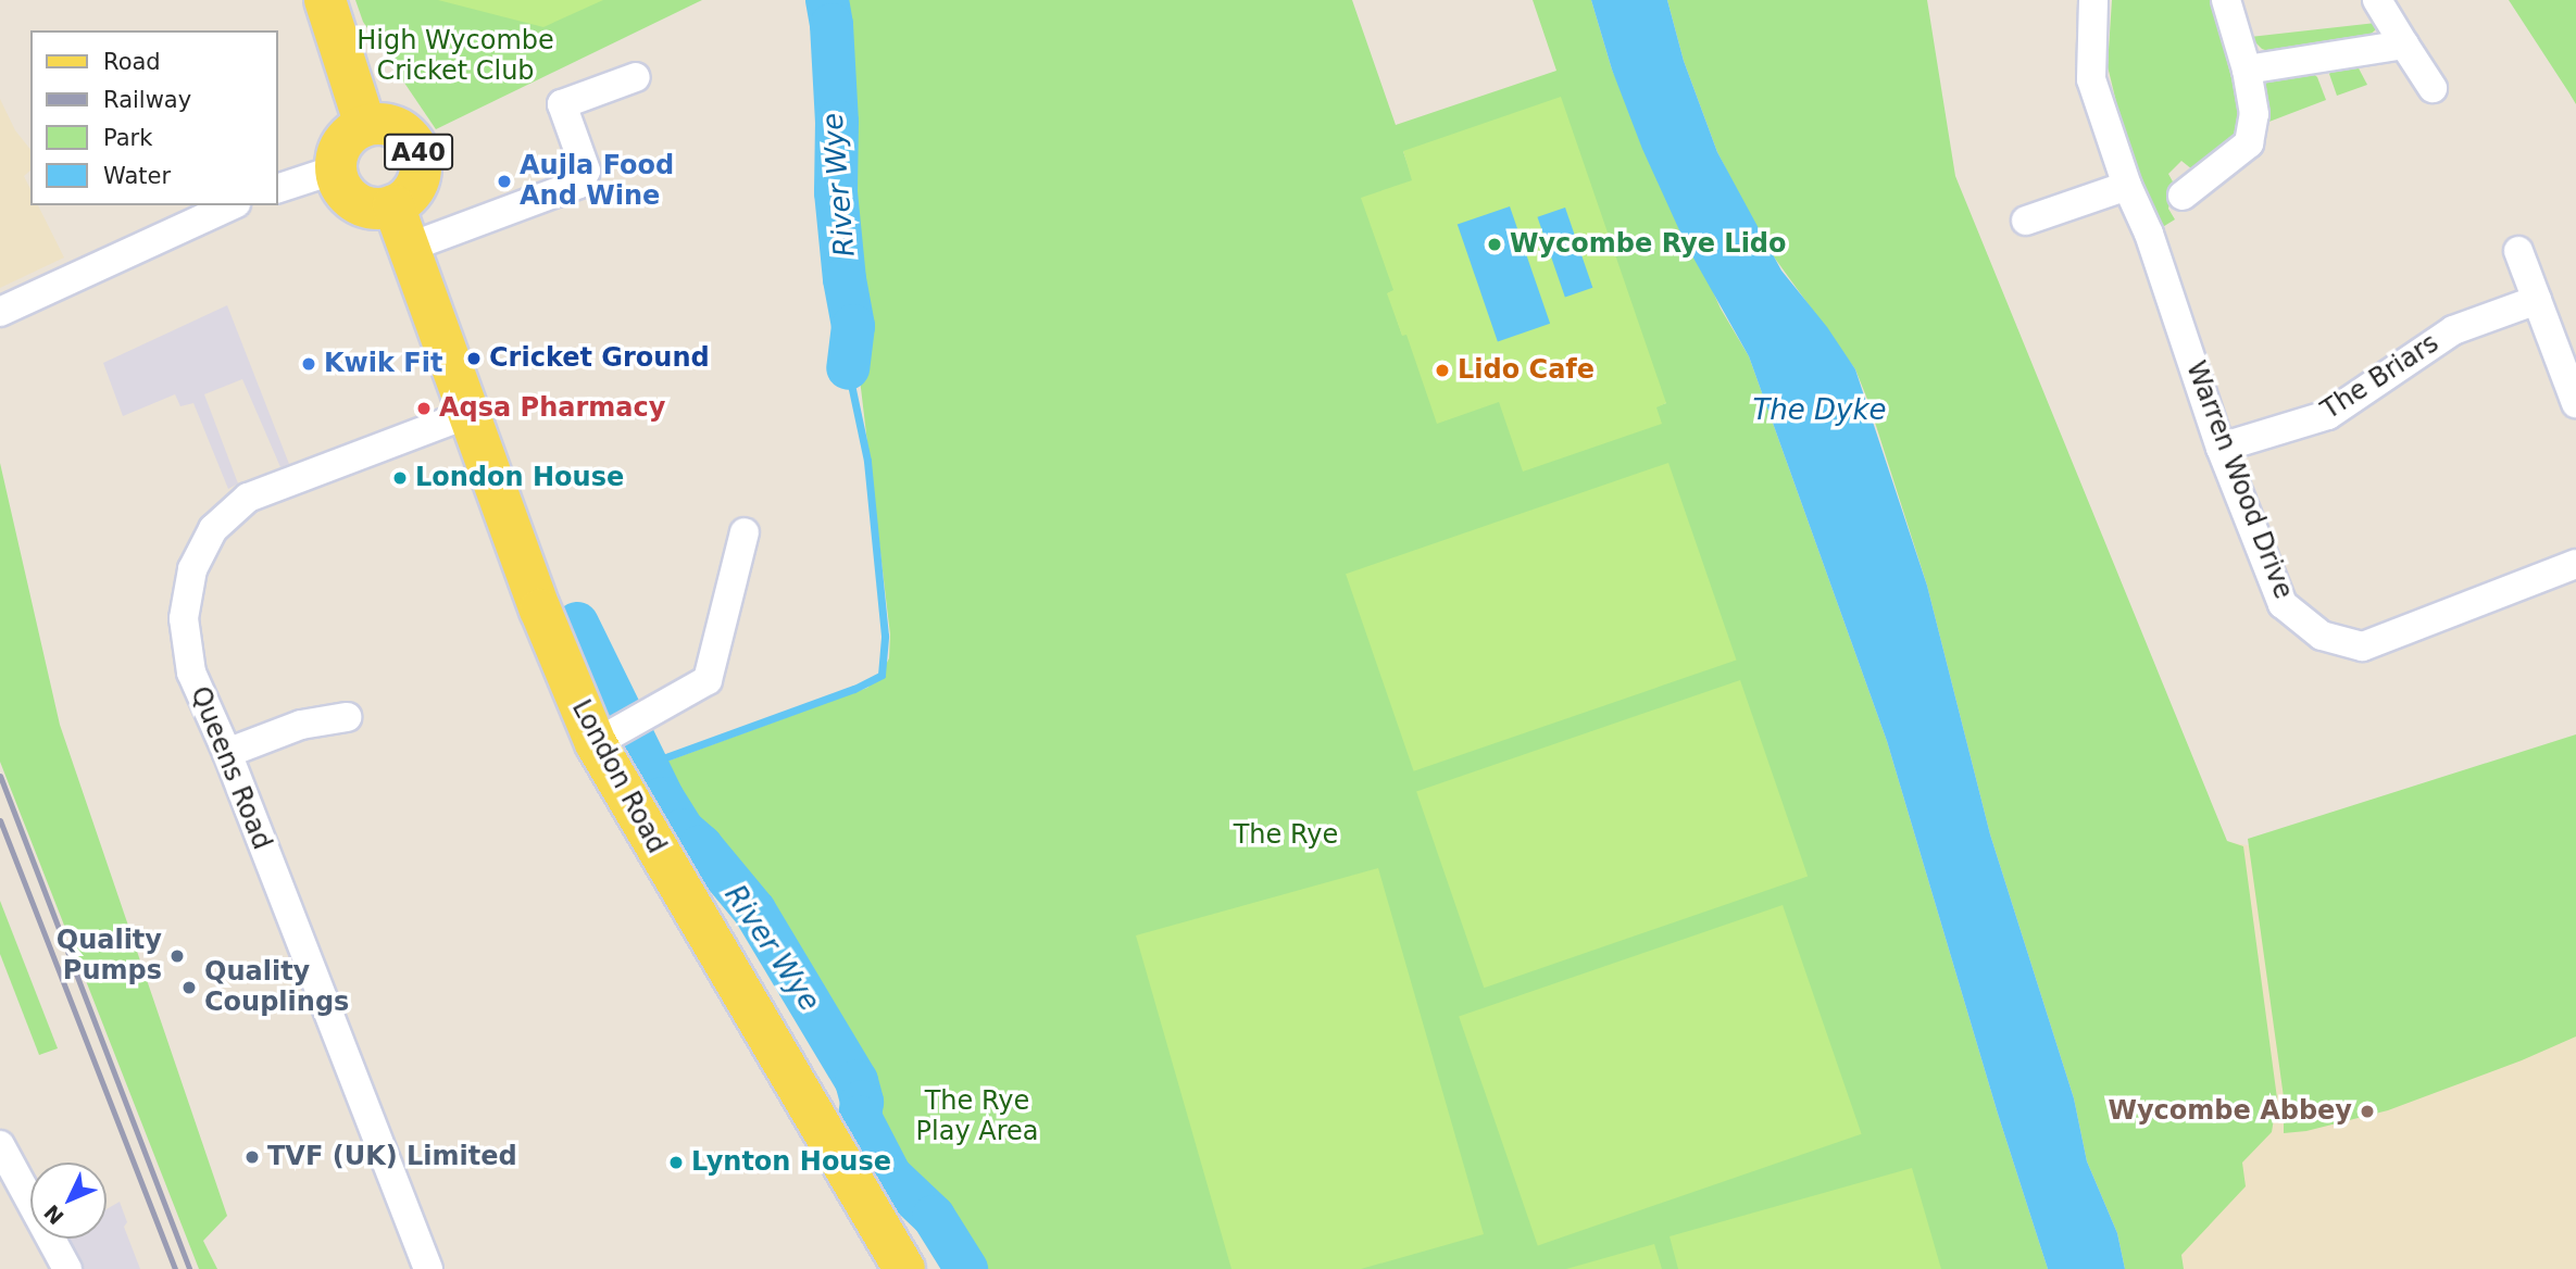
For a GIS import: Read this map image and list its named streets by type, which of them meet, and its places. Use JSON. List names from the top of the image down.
{
  "streets": {
    "main road": ["A40", "London Road"],
    "street": ["The Briars", "Warren Wood Drive", "Queens Road"]
  },
  "crossings": [
    ["A40", "London Road"],
    ["The Briars", "Warren Wood Drive"],
    ["Queens Road", "London Road"]
  ],
  "water": ["River Wye", "The Dyke"],
  "parks": ["High Wycombe Cricket Club", "The Rye", "The Rye Play Area"],
  "places": [
    "Aujla Food And Wine",
    "Wycombe Rye Lido",
    "Cricket Ground",
    "Kwik Fit",
    "Lido Cafe",
    "Aqsa Pharmacy",
    "London House",
    "Quality Pumps",
    "Quality Couplings",
    "Wycombe Abbey",
    "TVF (UK) Limited",
    "Lynton House"
  ],
  "legend": [
    "Road",
    "Railway",
    "Park",
    "Water"
  ],
  "north": "bottom left"
}
